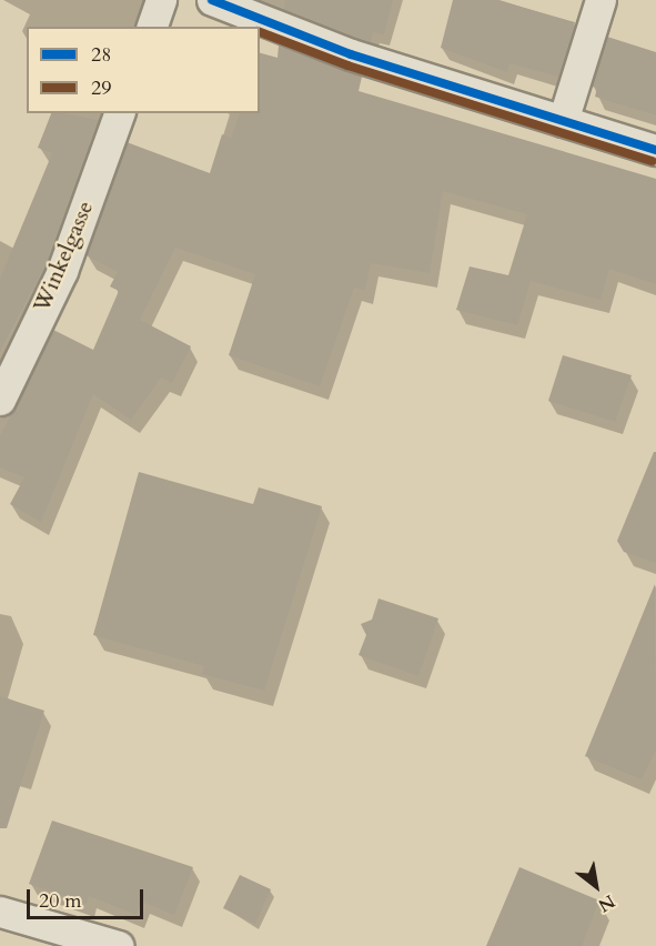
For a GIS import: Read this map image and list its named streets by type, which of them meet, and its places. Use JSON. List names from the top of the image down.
{
  "streets": {
    "street": ["Winkelgasse"]
  },
  "lines": ["transit line 28", "transit line 29"],
  "legend": ["28", "29"],
  "scale_bar": "20 m",
  "north": "bottom right"
}
